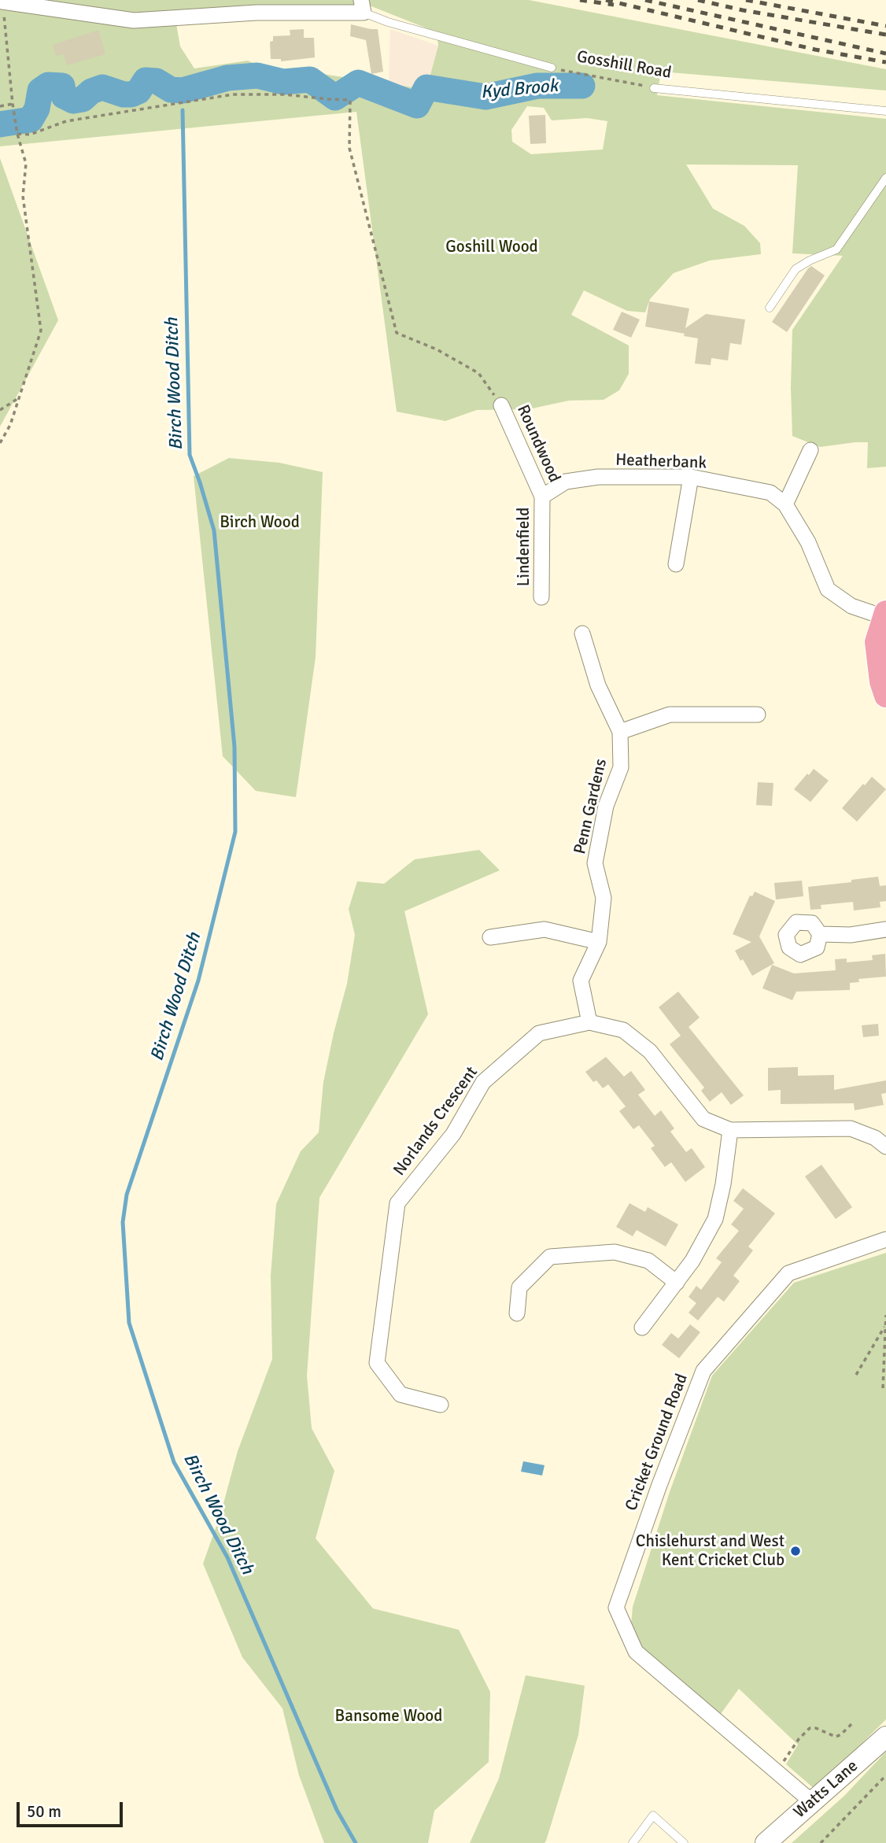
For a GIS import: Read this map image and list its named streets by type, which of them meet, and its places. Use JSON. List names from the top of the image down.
{
  "streets": {
    "main road": ["Watts Lane"],
    "street": [
      "Roundwood",
      "Heatherbank",
      "Lindenfield",
      "Penn Gardens",
      "Norlands Crescent",
      "Cricket Ground Road"
    ],
    "lane": ["Gosshill Road"]
  },
  "crossings": [
    ["Roundwood", "Heatherbank"],
    ["Roundwood", "Lindenfield"],
    ["Heatherbank", "Lindenfield"],
    ["Penn Gardens", "Norlands Crescent"],
    ["Cricket Ground Road", "Watts Lane"]
  ],
  "water": ["Kyd Brook", "Birch Wood Ditch"],
  "parks": ["Goshill Wood", "Birch Wood", "Bansome Wood"],
  "places": ["Chislehurst and West Kent Cricket Club"],
  "scale_bar": "50 m"
}
